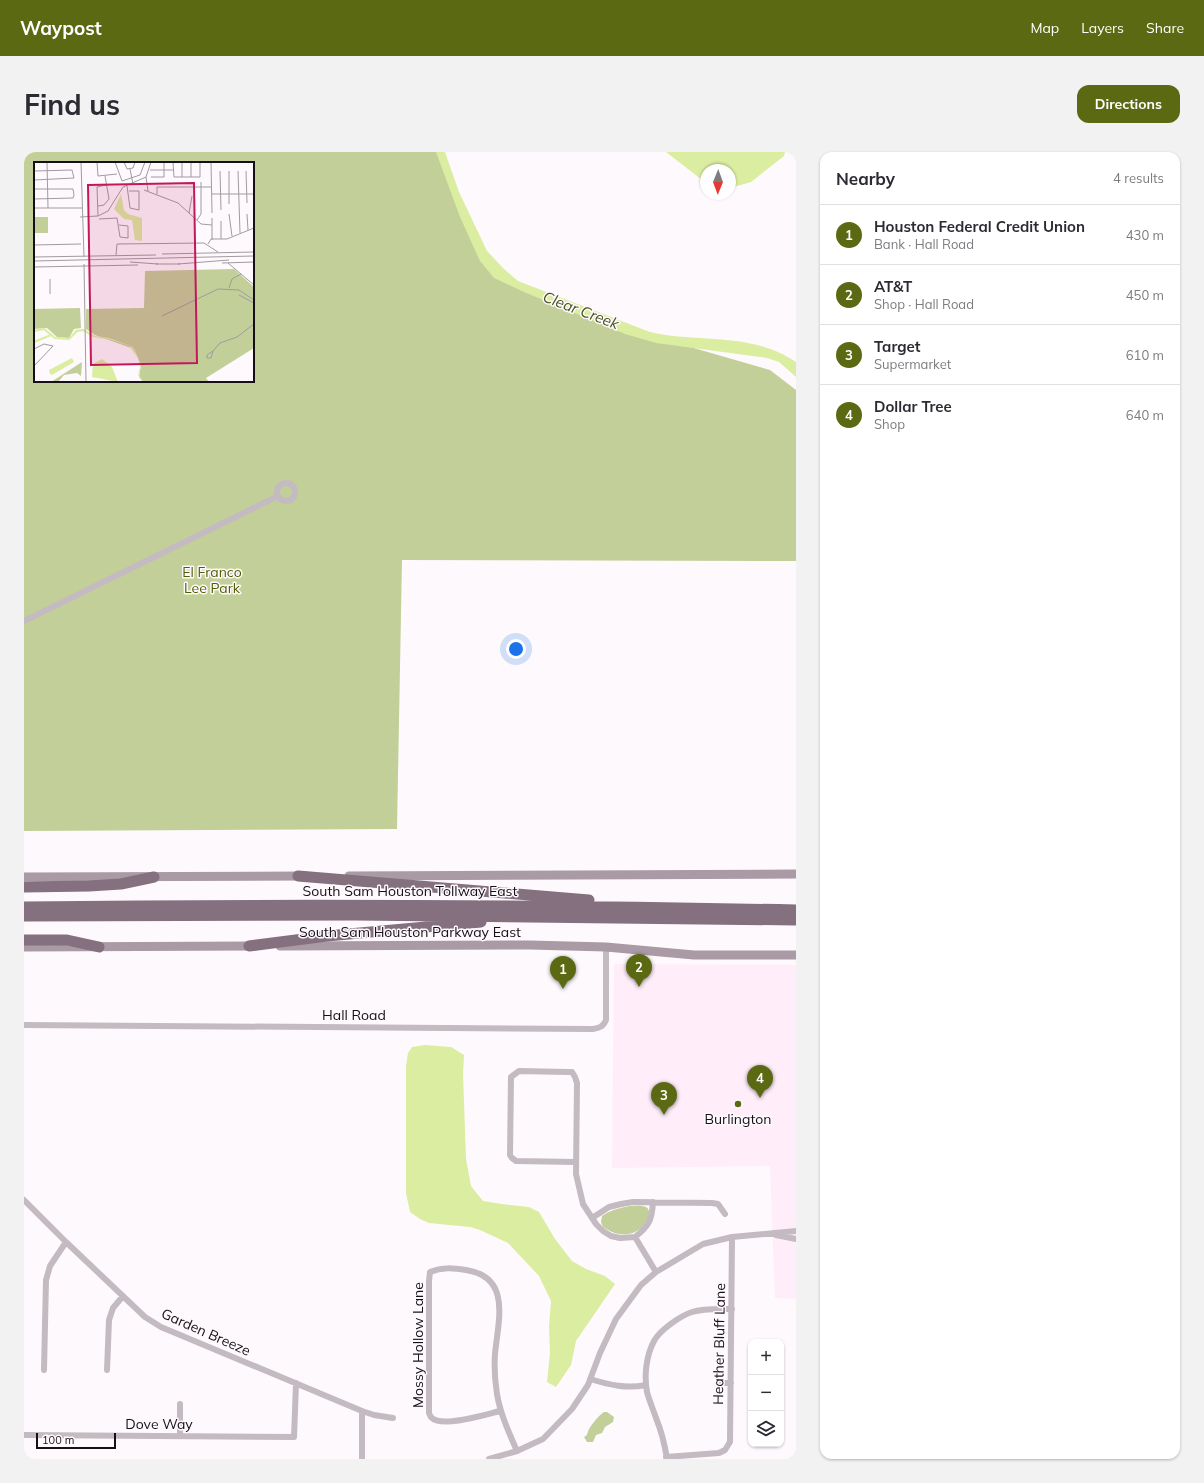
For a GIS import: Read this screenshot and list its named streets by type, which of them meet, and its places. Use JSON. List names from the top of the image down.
{
  "streets": {
    "highway": ["South Sam Houston Tollway East"],
    "main road": ["South Sam Houston Parkway East"],
    "street": [
      "Hall Road",
      "Garden Breeze",
      "Heather Bluff Lane",
      "Mossy Hollow Lane",
      "Dove Way"
    ]
  },
  "crossings": [
    ["South Sam Houston Parkway East", "Hall Road"],
    ["Garden Breeze", "Dove Way"]
  ],
  "water": ["Clear Creek"],
  "parks": ["El Franco Lee Park"],
  "places": ["Burlington"],
  "scale_bar": "100 m",
  "north": "bottom",
  "page": {
    "header": "Waypost",
    "nav": ["Map", "Layers", "Share"],
    "buttons": "Directions",
    "title": "Find us",
    "heading": ["Nearby", "4 results"],
    "list": [
      {
        "mark": "1",
        "name": "Houston Federal Credit Union",
        "note": "Bank · Hall Road",
        "value": "430 m"
      },
      {
        "mark": "2",
        "name": "AT&T",
        "note": "Shop · Hall Road",
        "value": "450 m"
      },
      {
        "mark": "3",
        "name": "Target",
        "note": "Supermarket",
        "value": "610 m"
      },
      {
        "mark": "4",
        "name": "Dollar Tree",
        "note": "Shop",
        "value": "640 m"
      }
    ],
    "pins": [
      "2",
      "1",
      "4",
      "3"
    ],
    "map_buttons": ["+", "−"],
    "scale": "100 m"
  }
}
